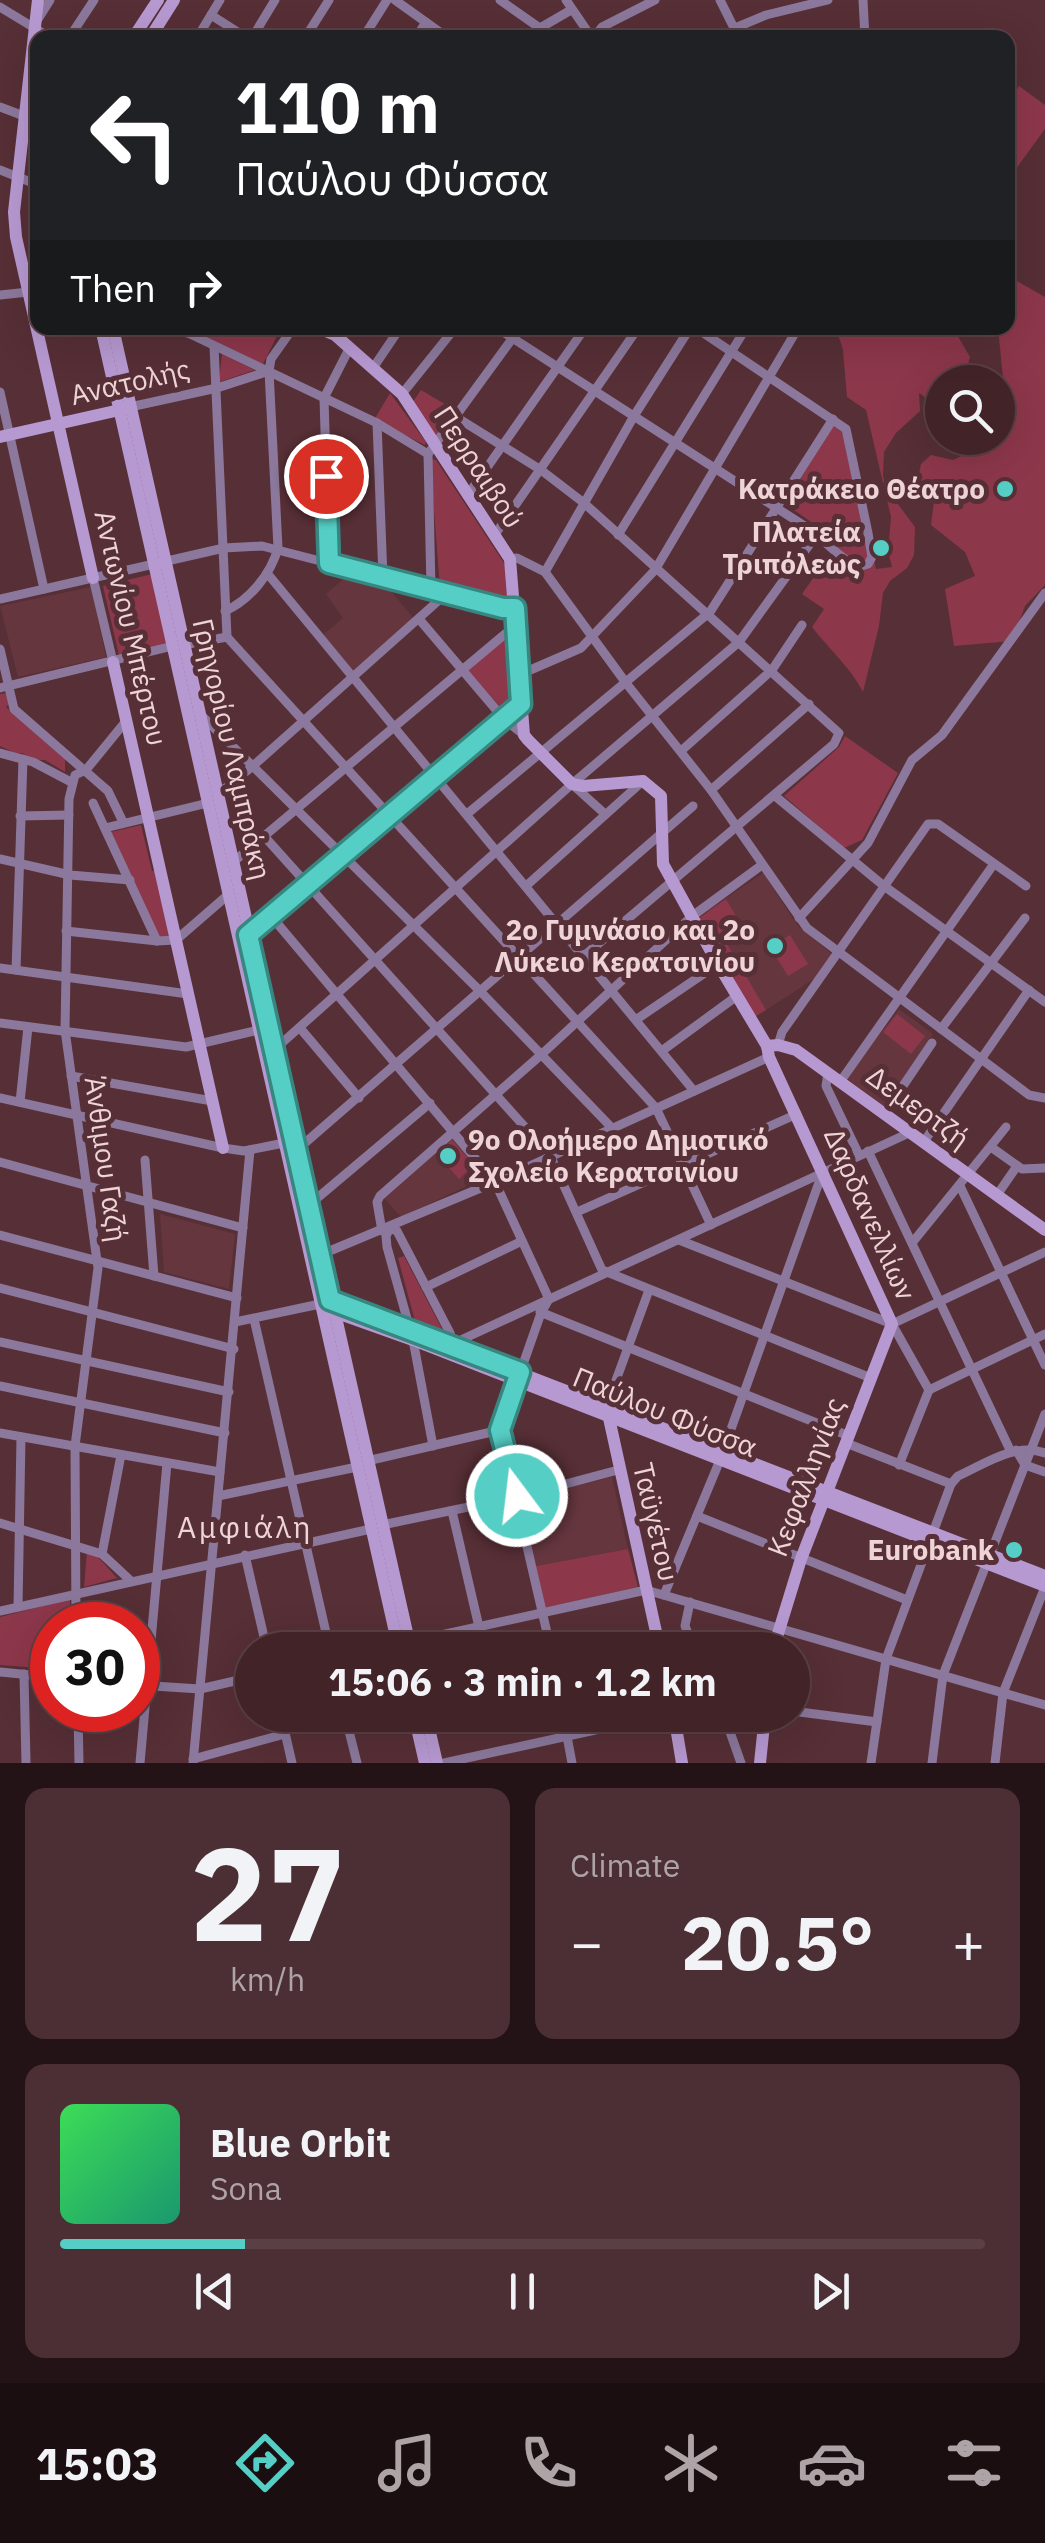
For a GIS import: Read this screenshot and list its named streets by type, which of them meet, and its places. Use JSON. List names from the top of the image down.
{
  "streets": {
    "street": [
      "Ανατολής",
      "Περραιβού",
      "Αντωνίου Μπέρτου",
      "Γρηγορίου Λαμπράκη",
      "Δεμερτζή",
      "Άνθιμου Γαζή",
      "Δαρδανελλίων",
      "Παύλου Φύσσα",
      "Κεφαλληνίας",
      "Ταϋγέτου"
    ]
  },
  "crossings": [
    ["Ανατολής", "Αντωνίου Μπέρτου"],
    ["Ανατολής", "Γρηγορίου Λαμπράκη"],
    ["Γρηγορίου Λαμπράκη", "Παύλου Φύσσα"],
    ["Δεμερτζή", "Δαρδανελλίων"],
    ["Δαρδανελλίων", "Κεφαλληνίας"],
    ["Παύλου Φύσσα", "Κεφαλληνίας"],
    ["Παύλου Φύσσα", "Ταϋγέτου"]
  ],
  "districts": ["Αμφιάλη"],
  "places": [
    "Κατράκειο Θέατρο",
    "Πλατεία Τριπόλεως",
    "2ο Γυμνάσιο και 2ο Λύκειο Κερατσινίου",
    "9ο Ολοήμερο Δημοτικό Σχολείο Κερατσινίου",
    "Eurobank"
  ],
  "page": {
    "turn": ["110 m", "Παύλου Φύσσα"],
    "then": "Then",
    "limit": "30",
    "trip": "15:06 · 3 min · 1.2 km",
    "tile": [
      ["27", "km/h"],
      "Climate"
    ],
    "heat": ["−", "20.5°", "+"],
    "song": ["Blue Orbit", "Sona"],
    "tabs": "15:03"
  }
}
